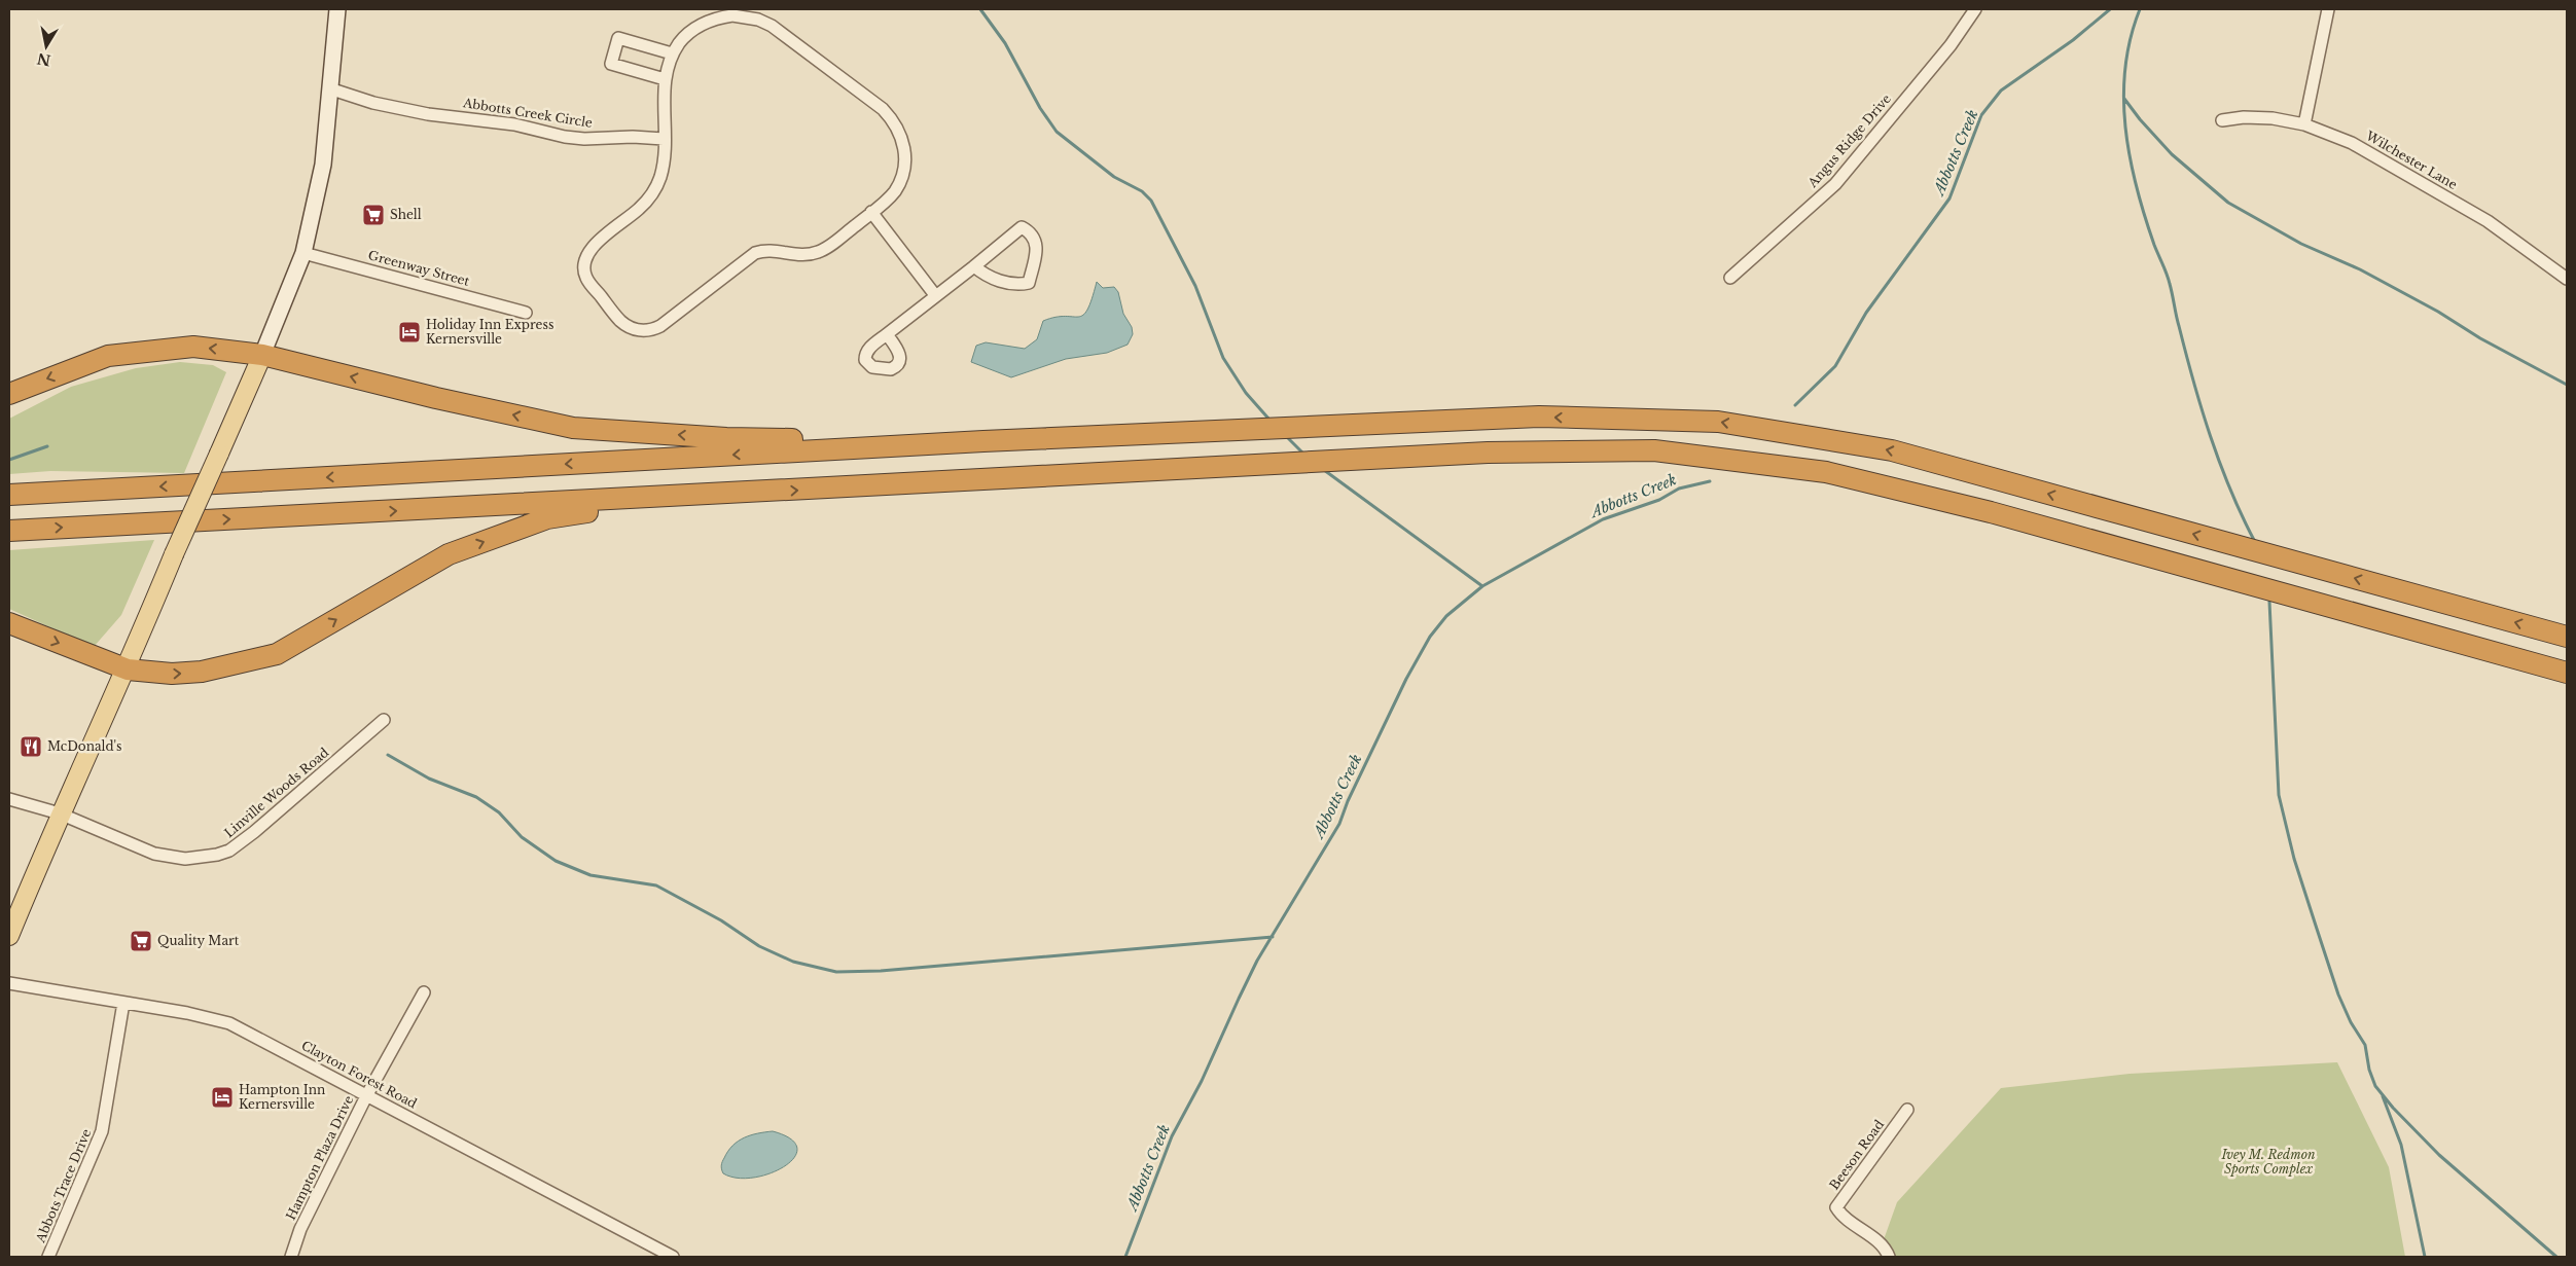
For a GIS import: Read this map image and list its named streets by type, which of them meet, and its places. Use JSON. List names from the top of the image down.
{
  "streets": {
    "street": [
      "Abbotts Creek Circle",
      "Angus Ridge Drive",
      "Wilchester Lane",
      "Greenway Street",
      "Linville Woods Road",
      "Clayton Forest Road",
      "Beeson Road",
      "Hampton Plaza Drive",
      "Abbots Trace Drive"
    ]
  },
  "crossings": [
    ["Clayton Forest Road", "Hampton Plaza Drive"],
    ["Clayton Forest Road", "Abbots Trace Drive"]
  ],
  "water": ["Abbotts Creek"],
  "parks": ["Ivey M. Redmon Sports Complex"],
  "places": {
    "supermarket": ["Shell", "Quality Mart"],
    "hotel": ["Holiday Inn Express Kernersville", "Hampton Inn Kernersville"],
    "restaurant": ["McDonald's"]
  },
  "north": "bottom"
}
